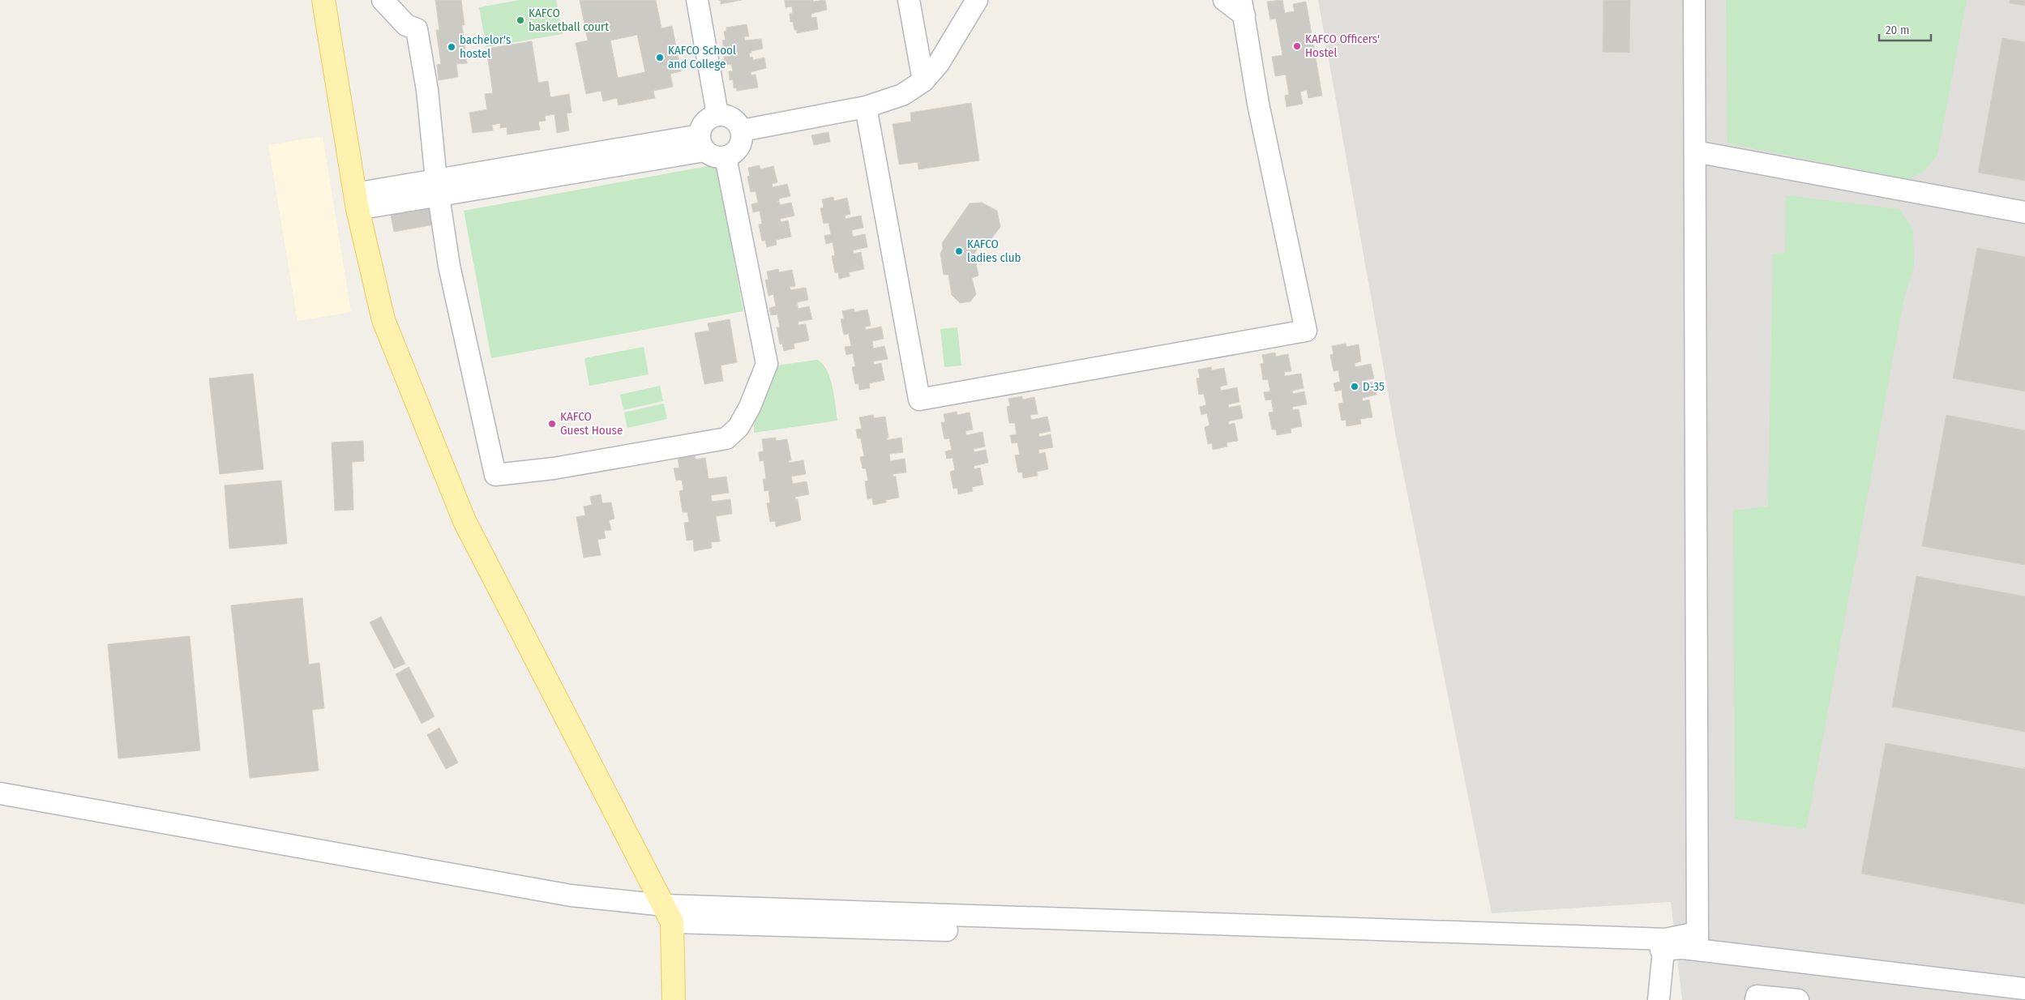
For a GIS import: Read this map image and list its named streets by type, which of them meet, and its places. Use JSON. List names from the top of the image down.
{
  "places": [
    "KAFCO basketball court",
    "KAFCO Officers' Hostel",
    "bachelor's hostel",
    "KAFCO School and College",
    "KAFCO ladies club",
    "D-35",
    "KAFCO Guest House"
  ],
  "scale_bar": "20 m"
}
